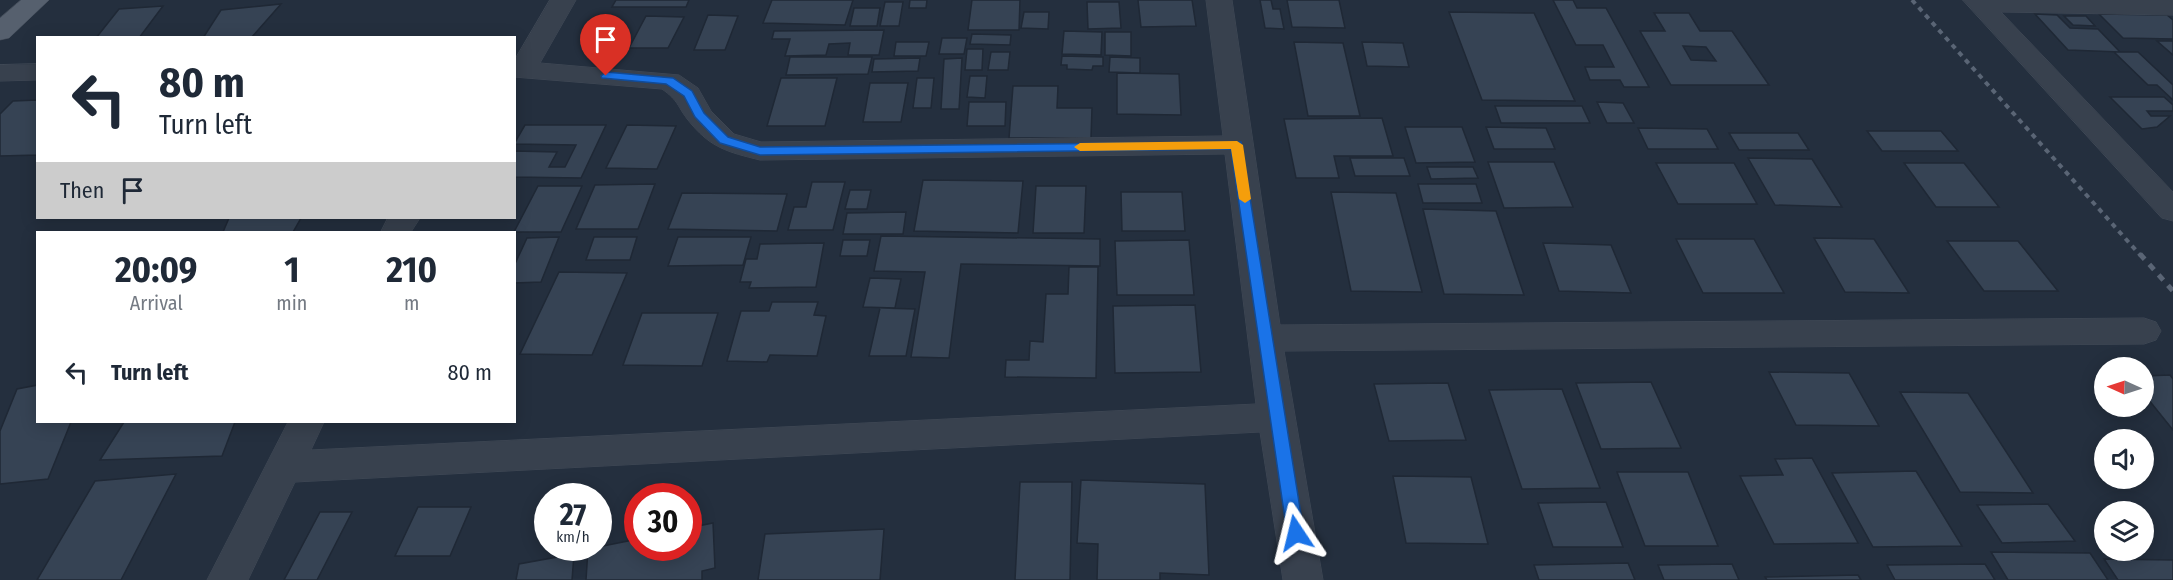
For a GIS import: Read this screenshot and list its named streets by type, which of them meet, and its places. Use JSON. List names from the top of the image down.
{
  "north": "left",
  "page": {
    "turn": ["80 m", "Turn left"],
    "then": "Then",
    "eta": [
      "20:09",
      "Arrival",
      "1",
      "min",
      "210",
      "m"
    ],
    "list": [
      {
        "name": "Turn left",
        "value": "80 m"
      }
    ],
    "speed": "27 km/h",
    "limit": "30"
  }
}
